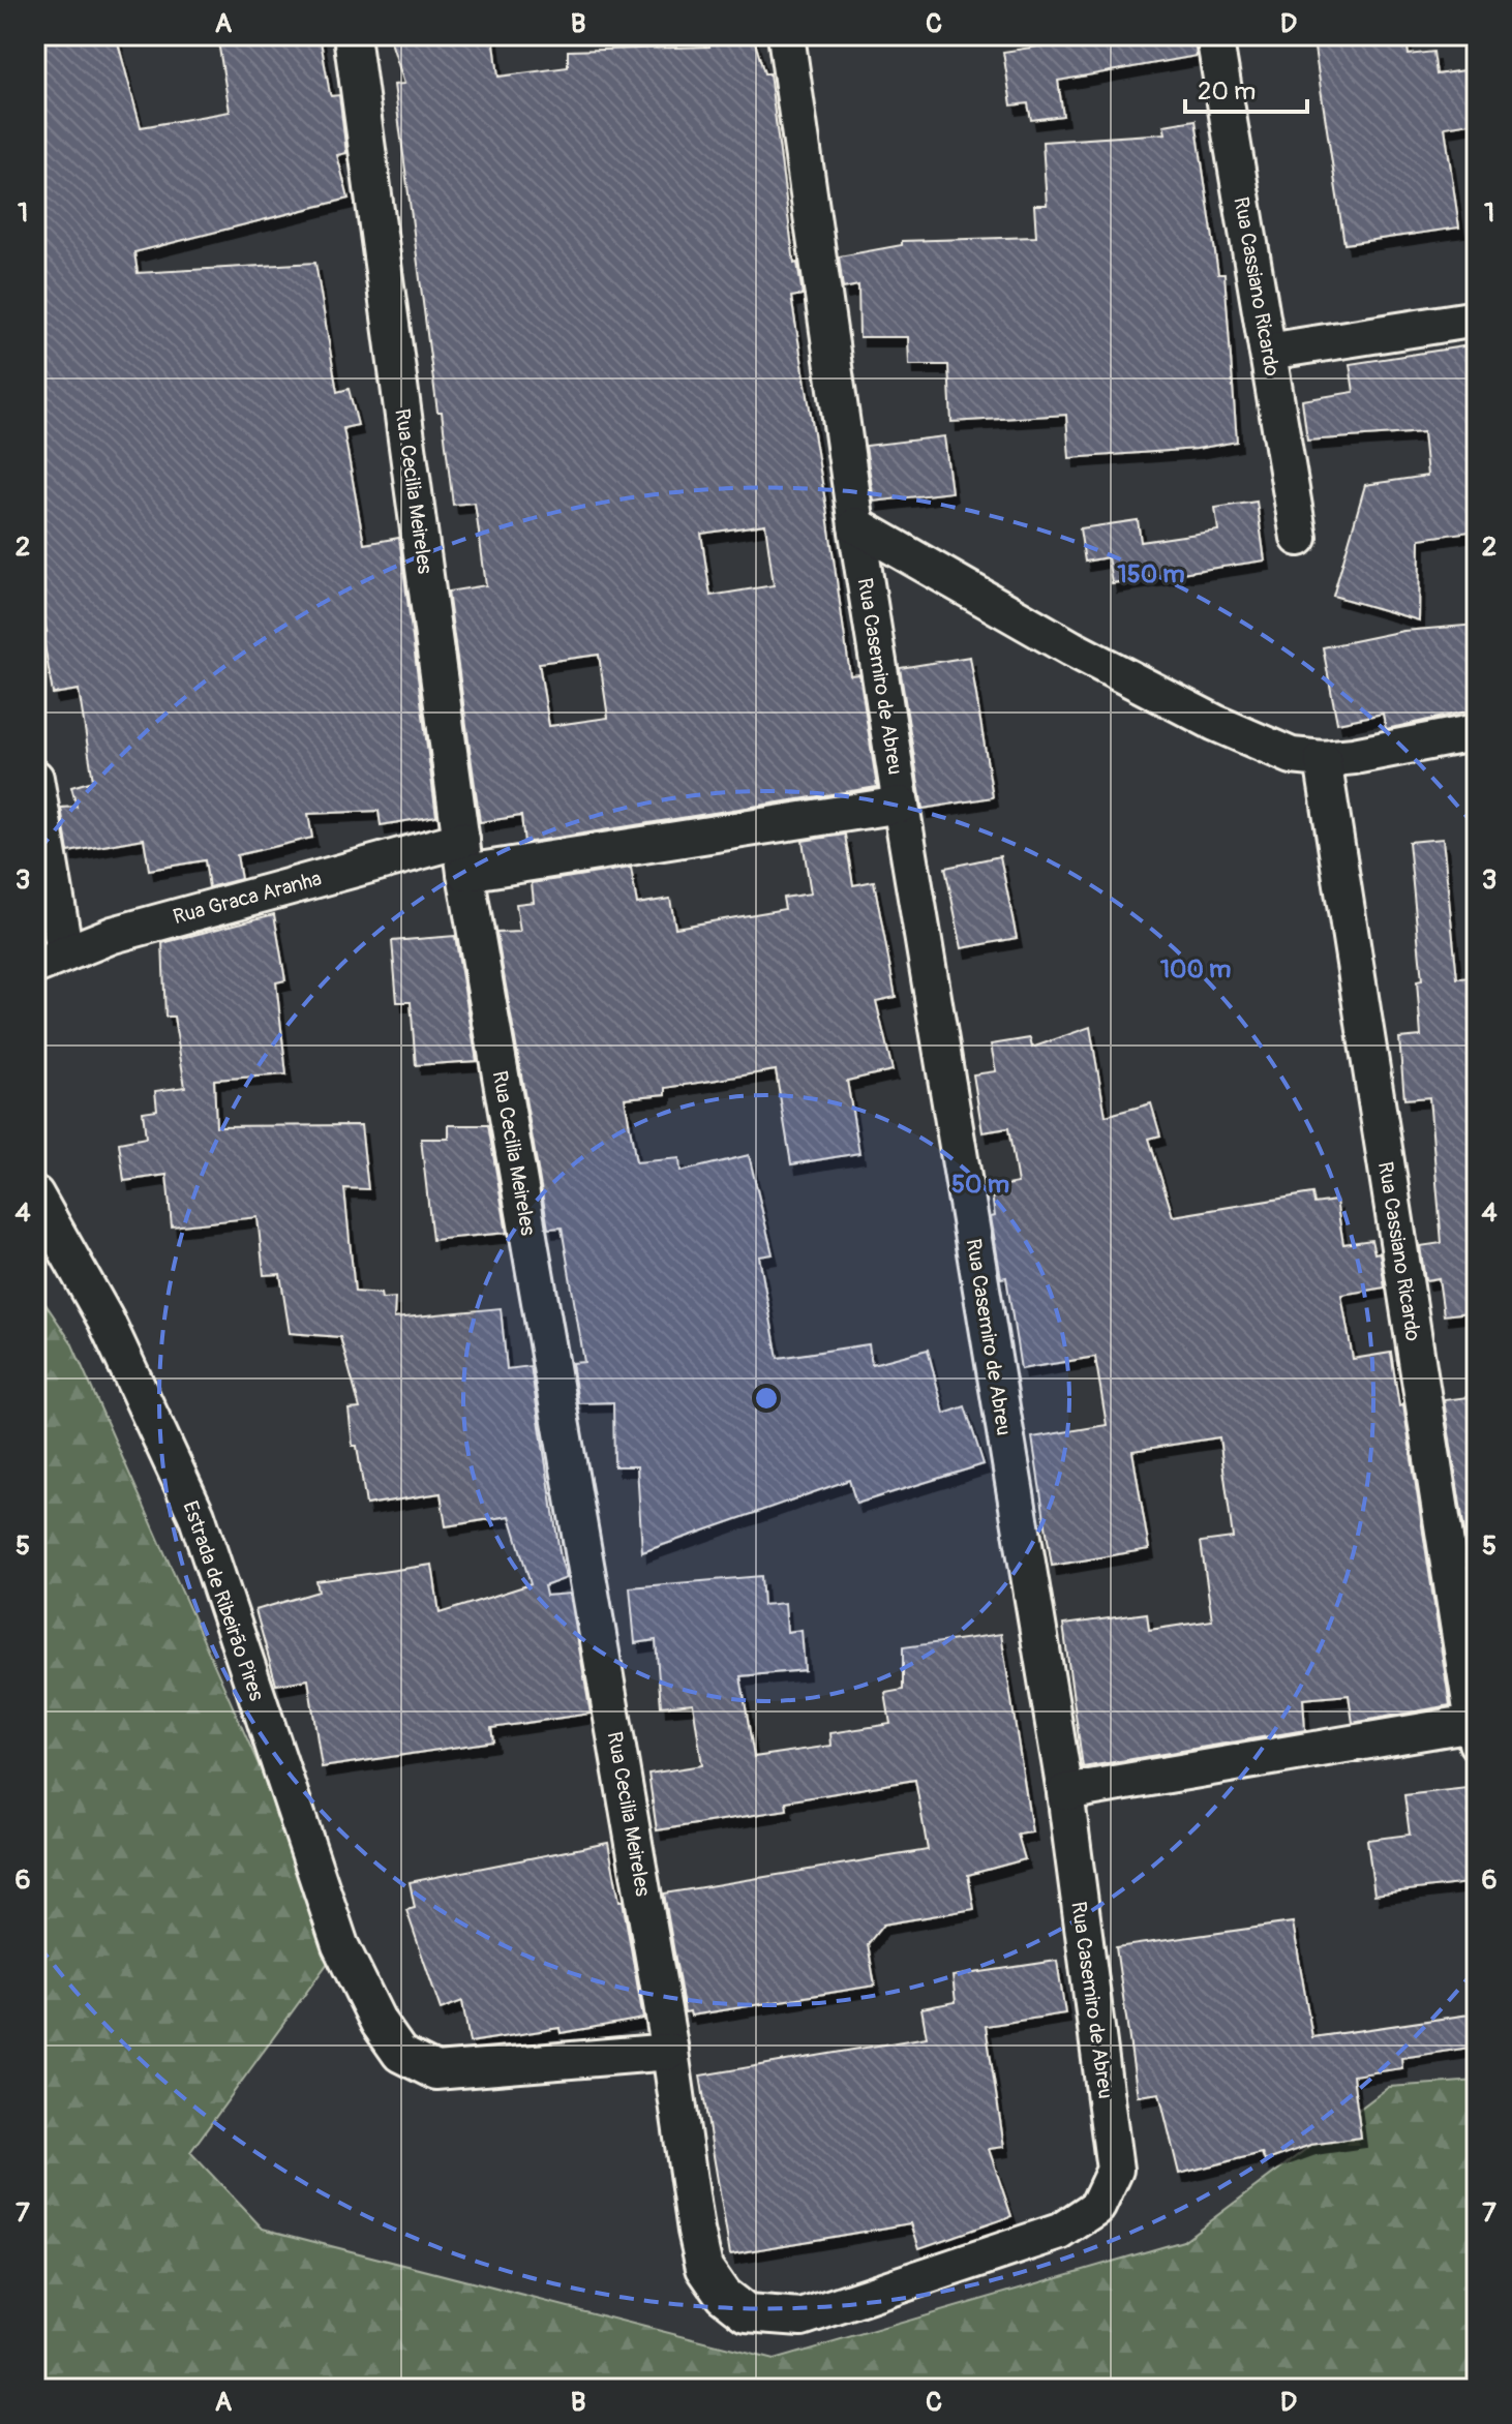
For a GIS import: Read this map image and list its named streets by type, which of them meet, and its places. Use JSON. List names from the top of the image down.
{
  "streets": {
    "street": [
      "Rua Cassiano Ricardo",
      "Rua Cecilia Meireles",
      "Rua Casemiro de Abreu",
      "Rua Graca Aranha",
      "Estrada de Ribeirão Pires"
    ]
  },
  "crossings": [
    ["Rua Cecilia Meireles", "Rua Casemiro de Abreu"],
    ["Rua Cecilia Meireles", "Rua Graca Aranha"],
    ["Rua Cecilia Meireles", "Estrada de Ribeirão Pires"],
    ["Rua Casemiro de Abreu", "Rua Graca Aranha"]
  ],
  "scale_bar": "20 m",
  "grid": {
    "columns": [
      "A",
      "B",
      "C",
      "D"
    ],
    "rows": [
      "1",
      "2",
      "3",
      "4",
      "5",
      "6",
      "7"
    ]
  },
  "rings": ["150 m", "100 m", "50 m"]
}
